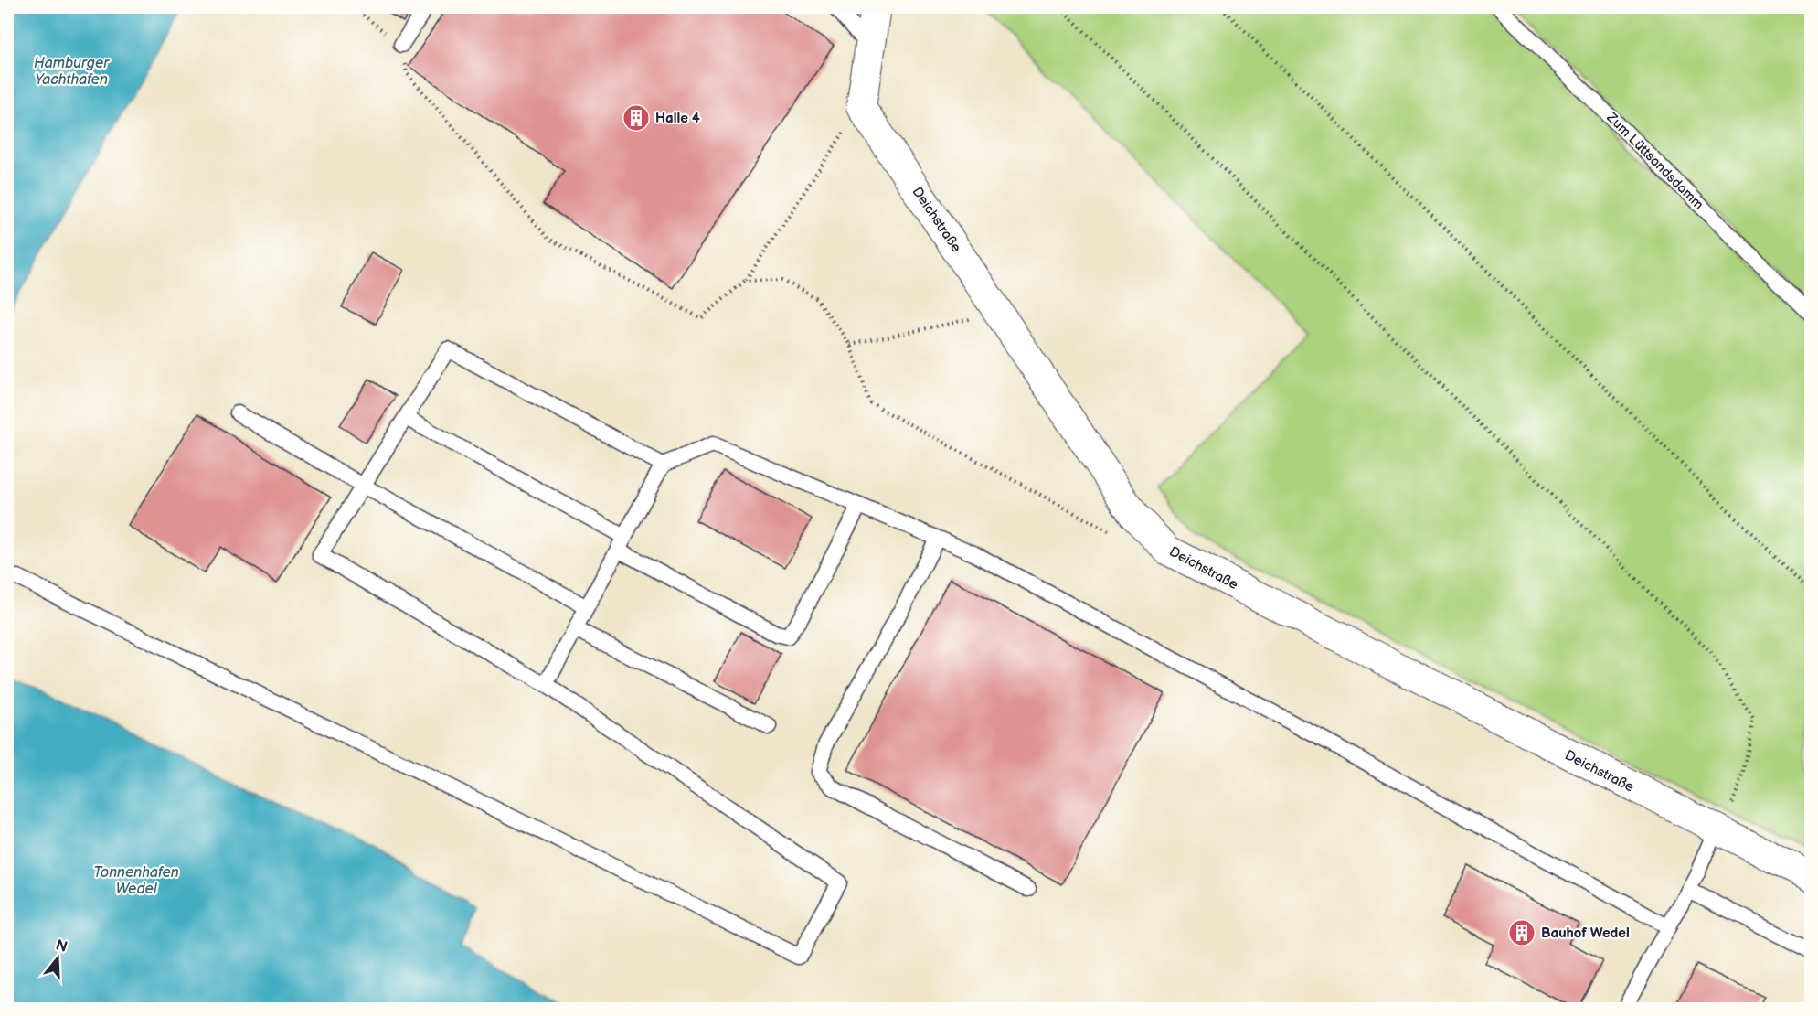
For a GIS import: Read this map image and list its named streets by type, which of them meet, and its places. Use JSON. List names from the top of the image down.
{
  "streets": {
    "street": ["Deichstraße"],
    "lane": ["Zum Lüttsandsdamm"]
  },
  "water": ["Hamburger Yachthafen", "Tonnenhafen Wedel"],
  "places": {
    "building": ["Halle 4", "Bauhof Wedel"]
  },
  "north": "top"
}
